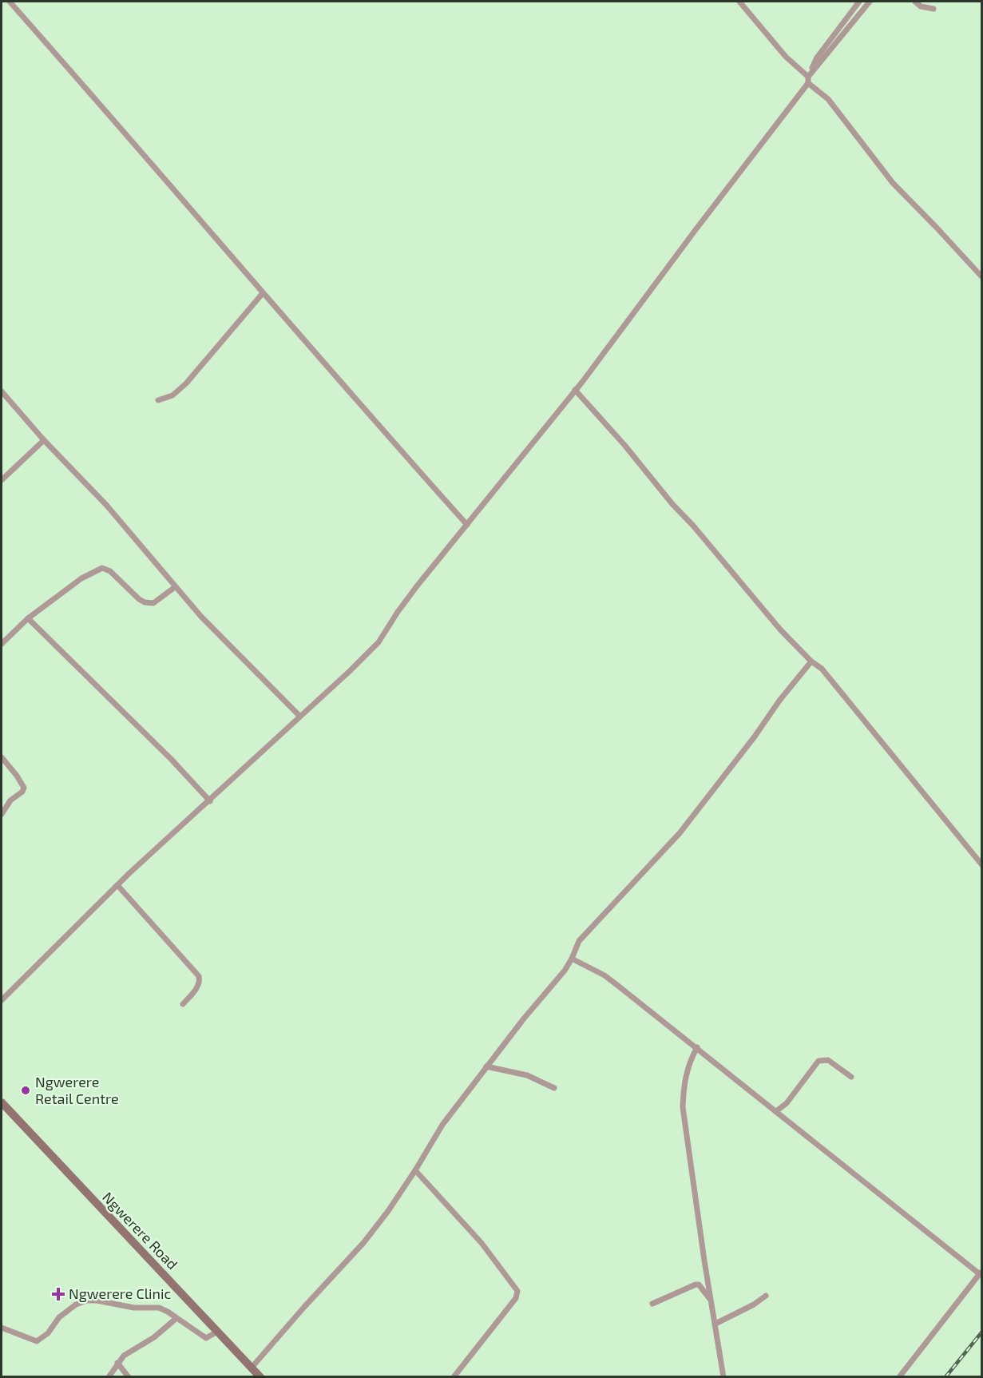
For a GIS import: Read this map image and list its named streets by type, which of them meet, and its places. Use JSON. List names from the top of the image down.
{
  "streets": {
    "main road": ["Ngwerere Road"]
  },
  "places": {
    "other": ["Ngwerere Retail Centre"],
    "health": ["Ngwerere Clinic"]
  }
}
